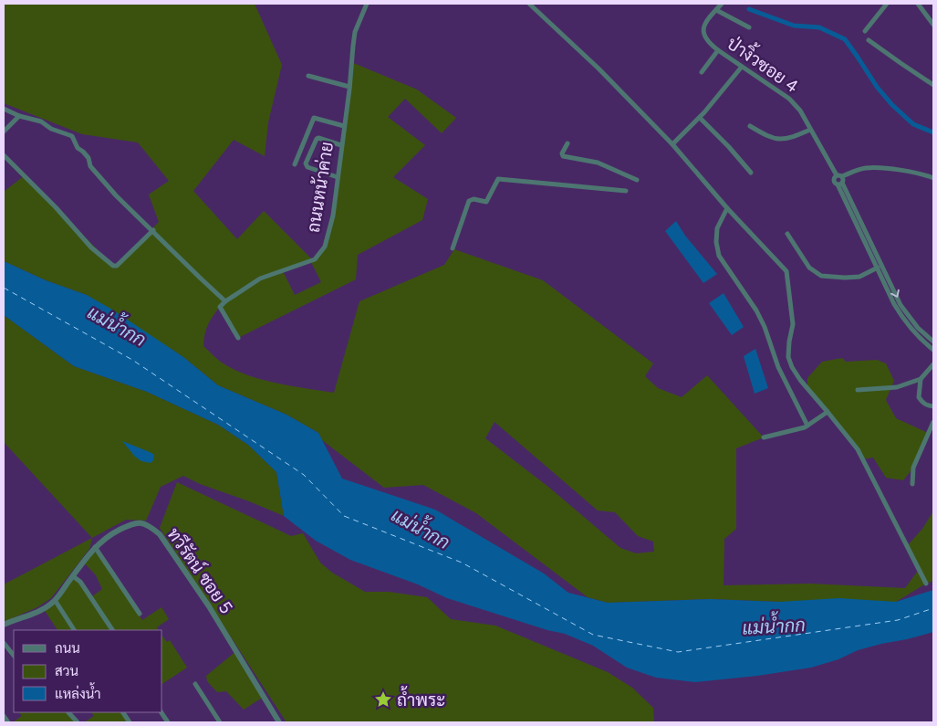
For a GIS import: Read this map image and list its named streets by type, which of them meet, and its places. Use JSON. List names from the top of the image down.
{
  "streets": {
    "street": ["ป่างิ้วซอย 4", "ถนนหน้าค่าย", "ทวีรัตน์ ซอย 5"]
  },
  "water": ["แม่น้ำกก"],
  "places": {
    "place": ["ถ้ำพระ"]
  },
  "legend": ["ถนน", "สวน", "แหล่งน้ำ"]
}
